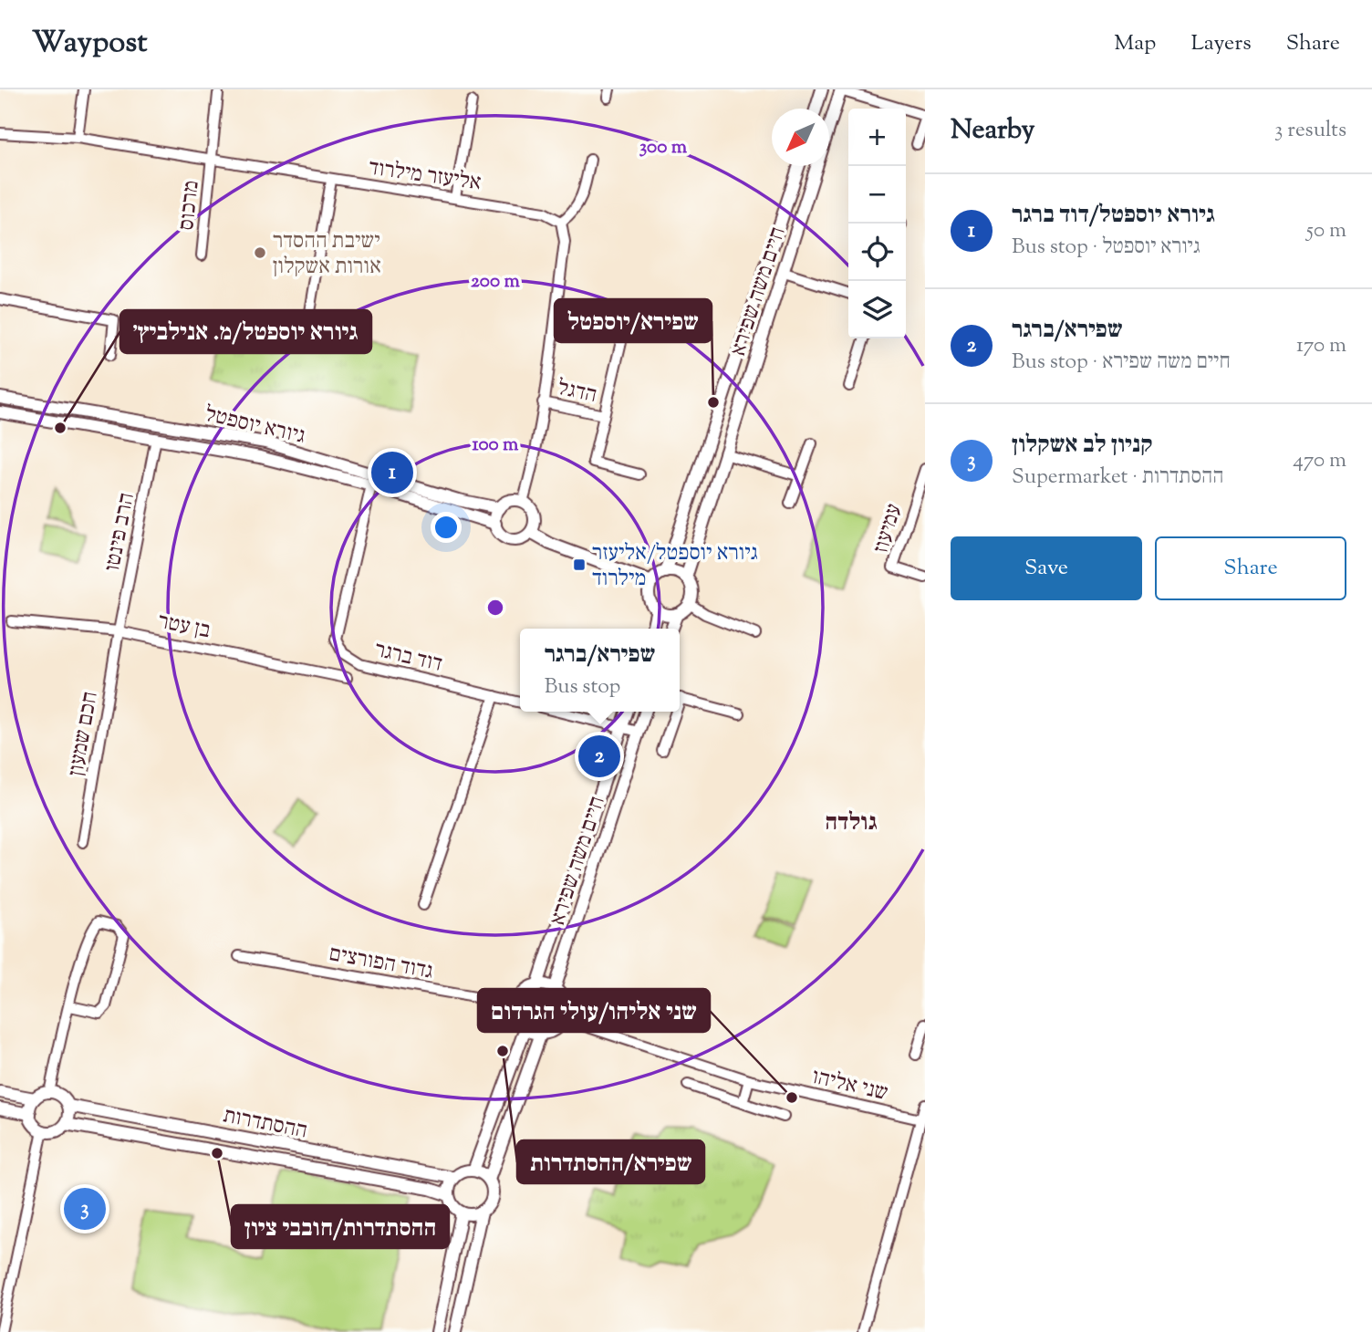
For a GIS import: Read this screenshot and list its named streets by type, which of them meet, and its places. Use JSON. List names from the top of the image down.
{
  "streets": {
    "street": [
      "אליעזר מילרוד",
      "מרכוס",
      "חיים משה שפירא",
      "הדגל",
      "גיורא יוספטל",
      "עמיעוז",
      "הרב פינטו",
      "בן עטר",
      "דוד ברגר",
      "חכם שמעון",
      "גדוד הפורצים",
      "שני אליהו",
      "ההסתדרות"
    ]
  },
  "crossings": [
    ["אליעזר מילרוד", "מרכוס"],
    ["חיים משה שפירא", "גדוד הפורצים"],
    ["חיים משה שפירא", "שני אליהו"],
    ["גיורא יוספטל", "הרב פינטו"],
    ["גיורא יוספטל", "דוד ברגר"],
    ["הרב פינטו", "בן עטר"],
    ["הרב פינטו", "חכם שמעון"],
    ["בן עטר", "חכם שמעון"],
    ["גדוד הפורצים", "שני אליהו"]
  ],
  "districts": ["גולדה"],
  "places": {
    "other": [
      "ישיבת ההסדר אורות אשקלון",
      "שפירא/יוספטל",
      "גיורא יוספטל/מ. אנילביץ׳",
      "שפירא/ההסתדרות",
      "שני אליהו/עולי הגרדום",
      "ההסתדרות/חובבי ציון"
    ],
    "transit": ["גיורא יוספטל/אליעזר מילרוד"]
  },
  "north": "bottom left",
  "page": {
    "header": "Waypost",
    "nav": ["Map", "Layers", "Share"],
    "heading": ["Nearby", "3 results"],
    "map_buttons": ["+", "−"],
    "list": [
      {
        "mark": "1",
        "name": "גיורא יוספטל/דוד ברגר",
        "note": "Bus stop · גיורא יוספטל",
        "value": "50 m"
      },
      {
        "mark": "2",
        "name": "שפירא/ברגר",
        "note": "Bus stop · חיים משה שפירא",
        "value": "170 m"
      },
      {
        "mark": "3",
        "name": "קניון לב אשקלון",
        "note": "Supermarket · ההסתדרות",
        "value": "470 m"
      }
    ],
    "pins": ["1", "2", "3"],
    "buttons": ["Save", "Share"],
    "popup": ["שפירא/ברגר", "Bus stop"]
  },
  "rings": ["300 m", "200 m", "100 m"]
}
